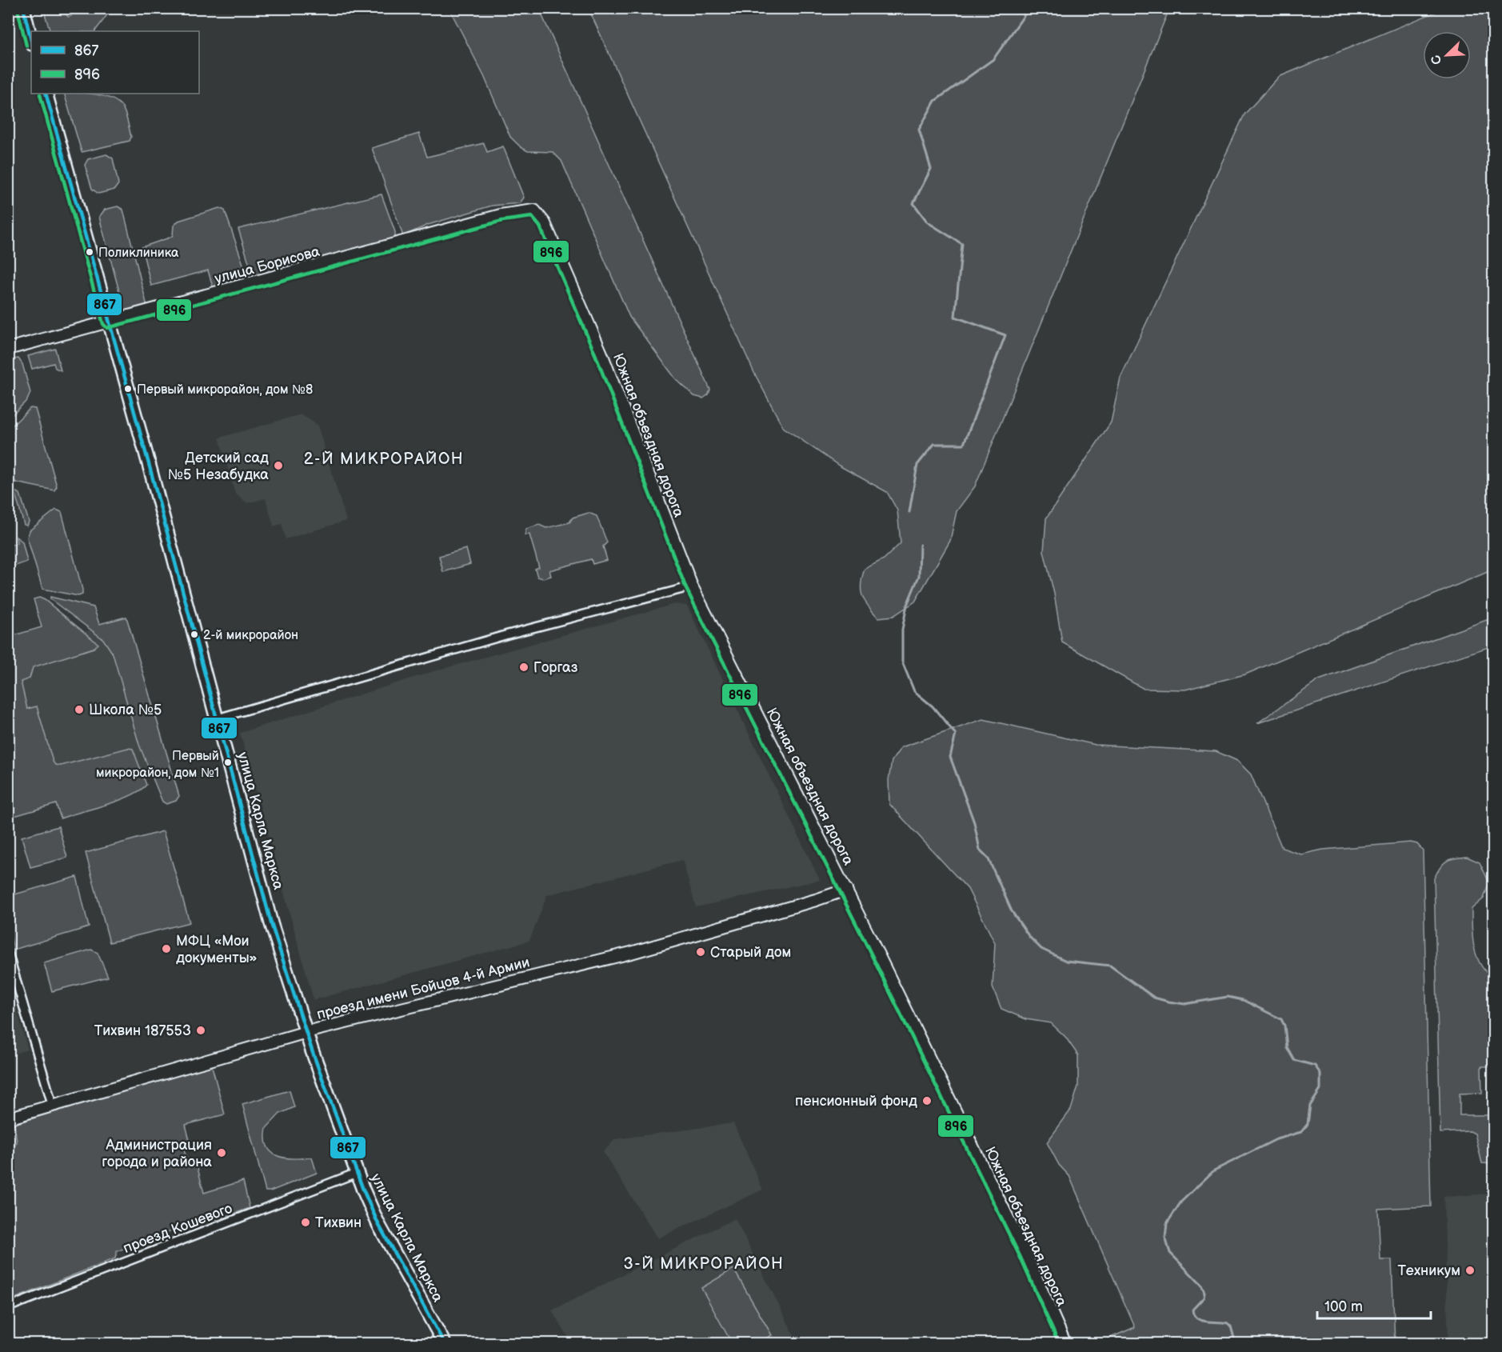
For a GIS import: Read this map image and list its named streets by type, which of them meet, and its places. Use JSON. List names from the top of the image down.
{
  "streets": {
    "main road": ["улица Карла Маркса"],
    "street": [
      "улица Борисова",
      "Южная объездная дорога",
      "проезд имени Бойцов 4-й Армии",
      "проезд Кошевого"
    ]
  },
  "crossings": [
    ["улица Борисова", "Южная объездная дорога"],
    ["улица Борисова", "улица Карла Маркса"],
    ["Южная объездная дорога", "проезд имени Бойцов 4-й Армии"],
    ["улица Карла Маркса", "проезд имени Бойцов 4-й Армии"],
    ["улица Карла Маркса", "проезд Кошевого"]
  ],
  "districts": ["2-Й МИКРОРАЙОН", "3-Й МИКРОРАЙОН"],
  "places": [
    "Поликлиника",
    "Первый микрорайон, дом №8",
    "Детский сад №5 Незабудка",
    "2-й микрорайон",
    "Горгаз",
    "Школа №5",
    "Первый микрорайон, дом №1",
    "МФЦ «Мои документы»",
    "Старый дом",
    "Тихвин 187553",
    "пенсионный фонд",
    "Администрация города и района",
    "Тихвин",
    "Техникум"
  ],
  "lines": ["transit line 867", "transit line 896"],
  "legend": ["867", "896"],
  "scale_bar": "100 m",
  "north": "bottom left"
}
